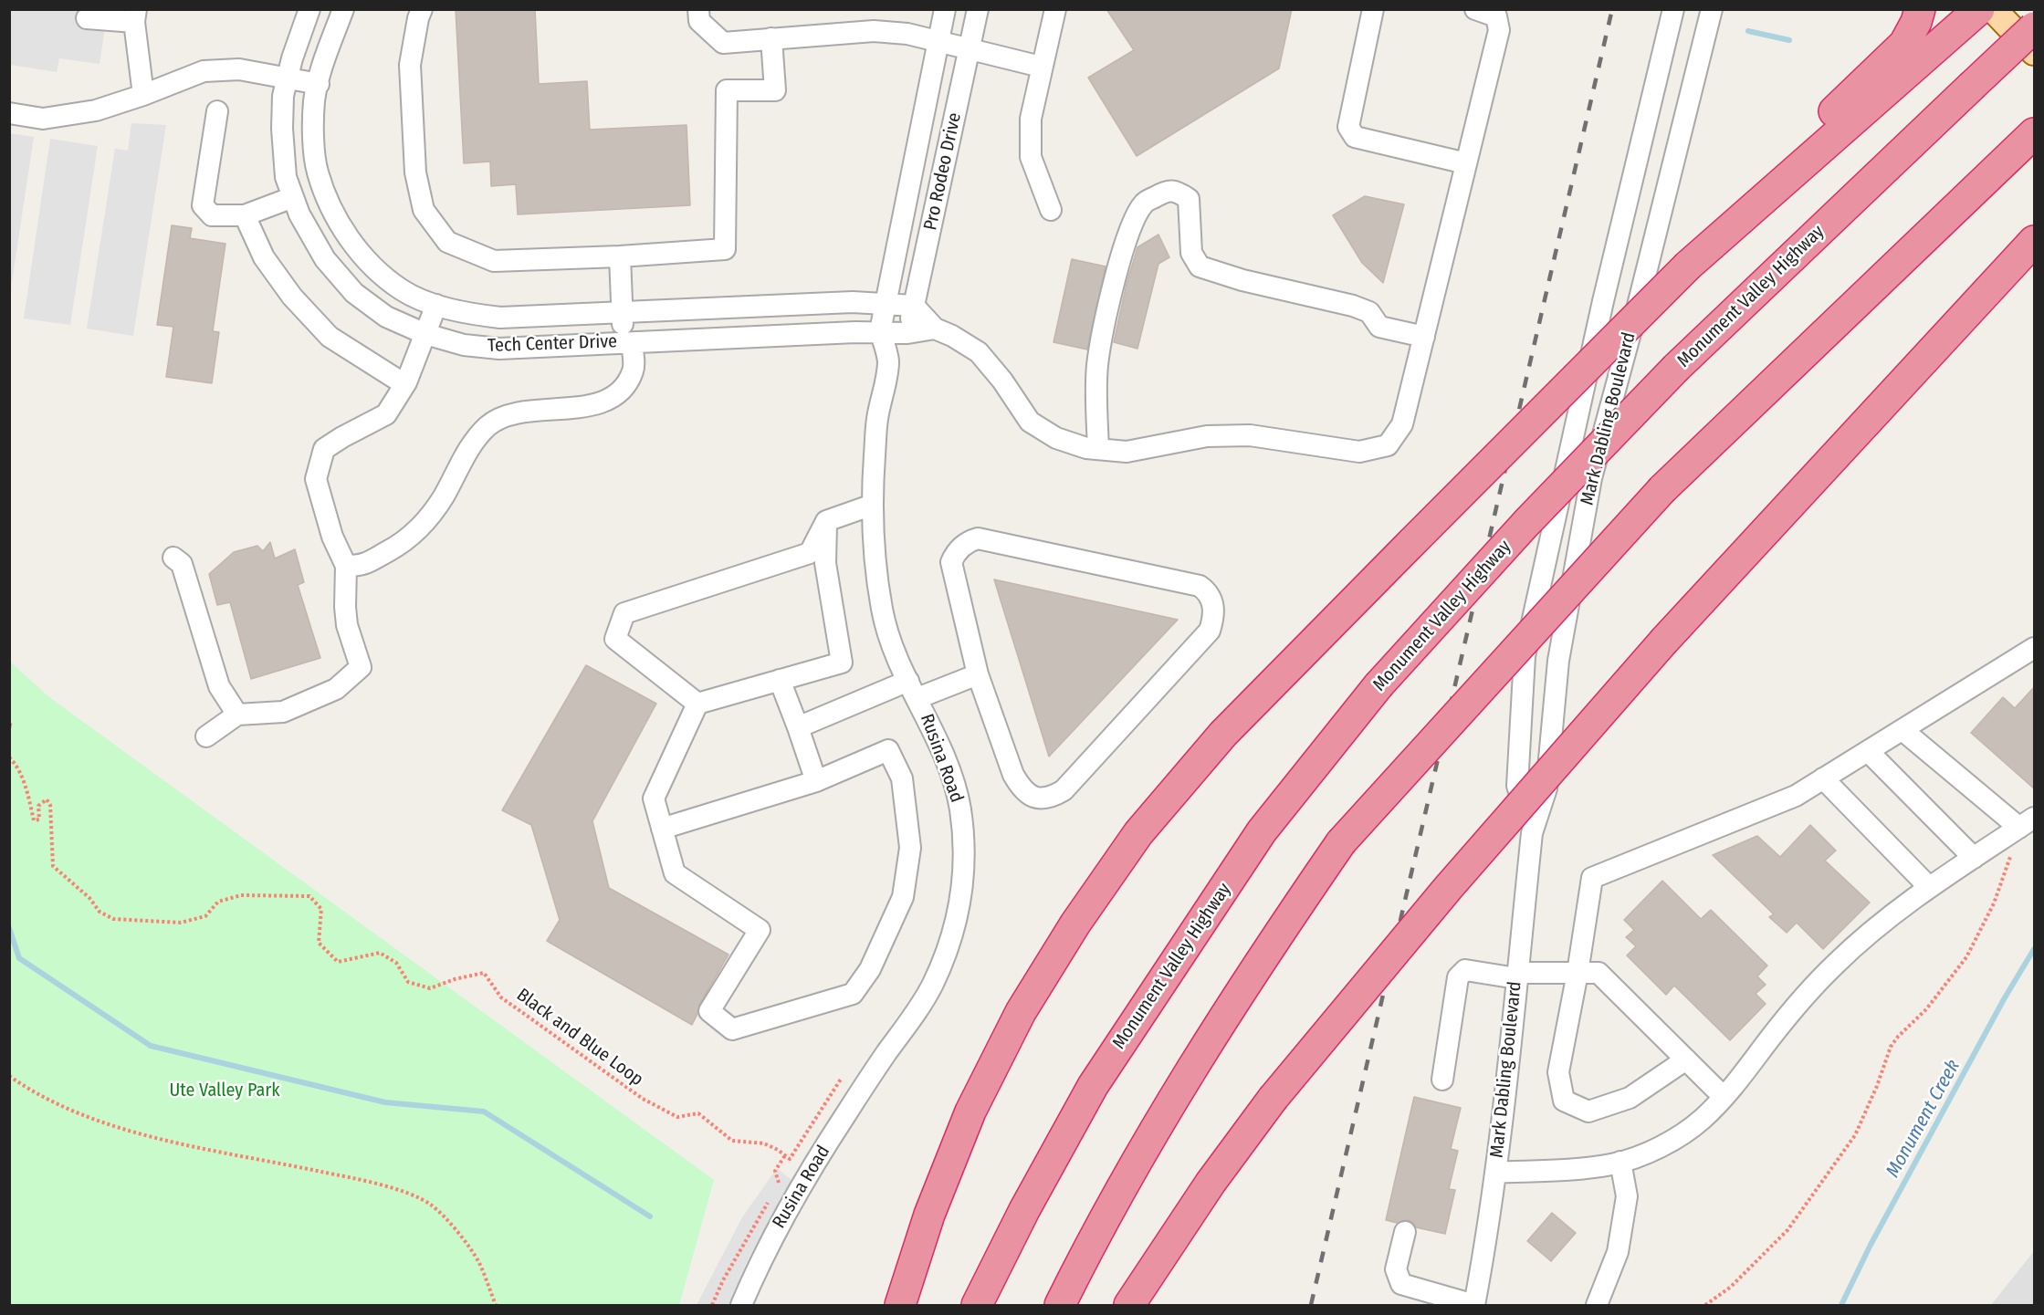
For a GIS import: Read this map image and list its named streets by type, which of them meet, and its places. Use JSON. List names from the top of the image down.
{
  "streets": {
    "highway": ["Monument Valley Highway"],
    "street": [
      "Pro Rodeo Drive",
      "Tech Center Drive",
      "Mark Dabling Boulevard",
      "Rusina Road"
    ],
    "path": ["Black and Blue Loop"]
  },
  "crossings": [
    ["Pro Rodeo Drive", "Tech Center Drive"],
    ["Pro Rodeo Drive", "Rusina Road"],
    ["Tech Center Drive", "Rusina Road"]
  ],
  "water": ["Monument Creek"],
  "parks": ["Ute Valley Park"]
}
